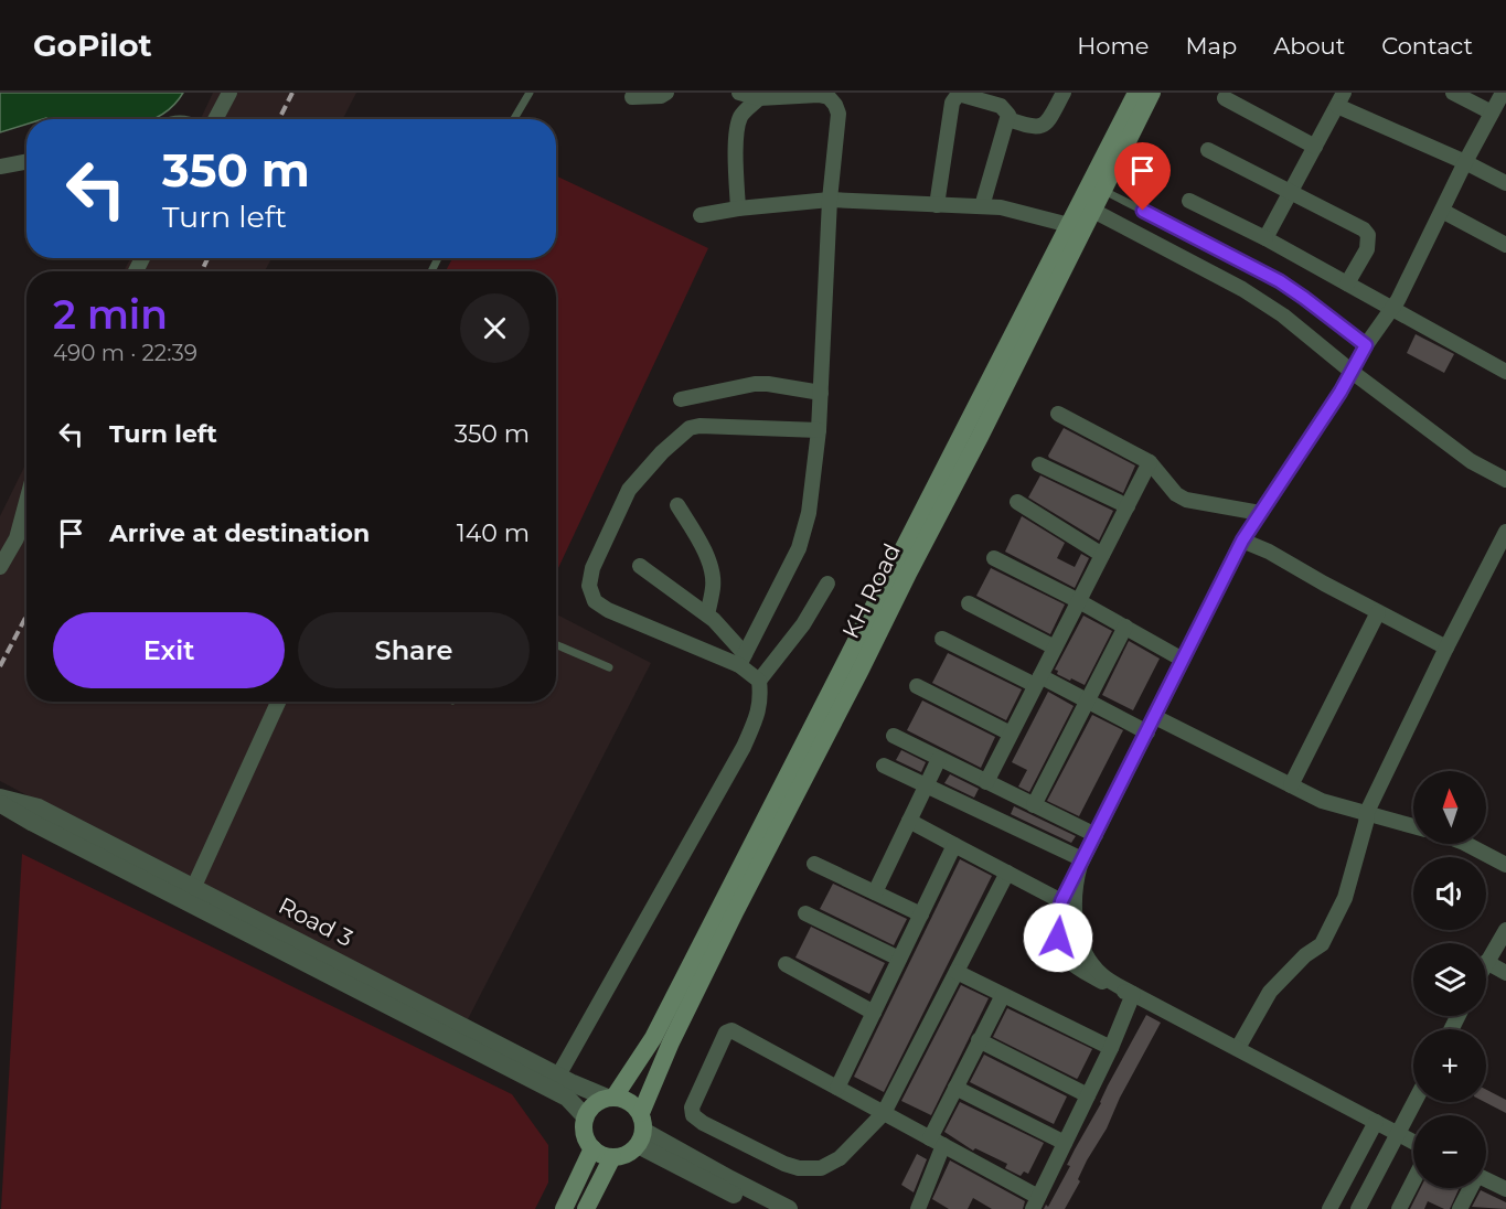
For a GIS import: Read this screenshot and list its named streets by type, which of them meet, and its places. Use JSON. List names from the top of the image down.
{
  "streets": {
    "main road": ["KH Road"],
    "street": ["Road 3"]
  },
  "crossings": [
    ["KH Road", "Road 3"]
  ],
  "north": "top",
  "page": {
    "header": "GoPilot",
    "nav": [
      "Home",
      "Map",
      "About",
      "Contact"
    ],
    "turn": ["350 m", "Turn left"],
    "heading": ["2 min", "490 m · 22:39"],
    "list": [
      {
        "name": "Turn left",
        "value": "350 m"
      },
      {
        "name": "Arrive at destination",
        "value": "140 m"
      }
    ],
    "buttons": ["Exit", "Share"],
    "map_buttons": ["+", "−"]
  }
}
